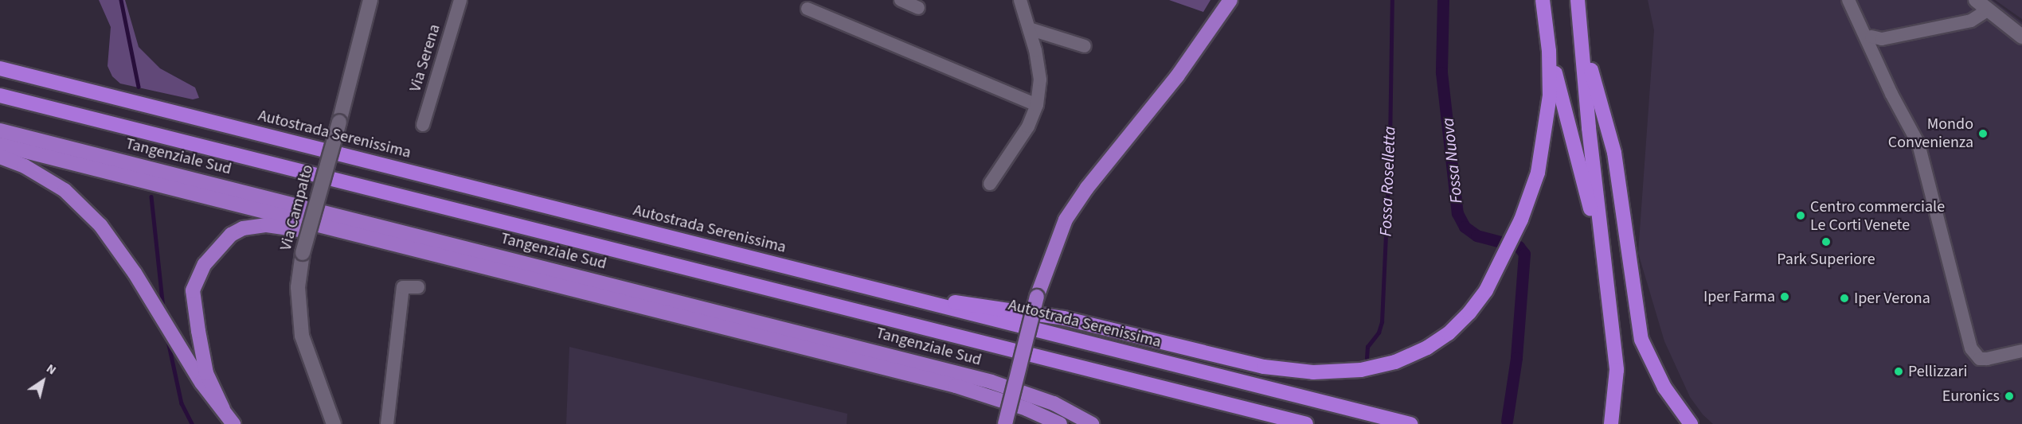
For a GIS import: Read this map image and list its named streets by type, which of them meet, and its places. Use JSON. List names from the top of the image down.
{
  "streets": {
    "highway": ["Autostrada Serenissima", "Tangenziale Sud"],
    "street": ["Via Serena", "Via Campalto"]
  },
  "water": ["Fossa Nuova", "Fossa Roselletta"],
  "places": [
    "Mondo Convenienza",
    "Centro commerciale Le Corti Venete",
    "Park Superiore",
    "Iper Farma",
    "Iper Verona",
    "Pellizzari",
    "Euronics"
  ],
  "north": "top right"
}
